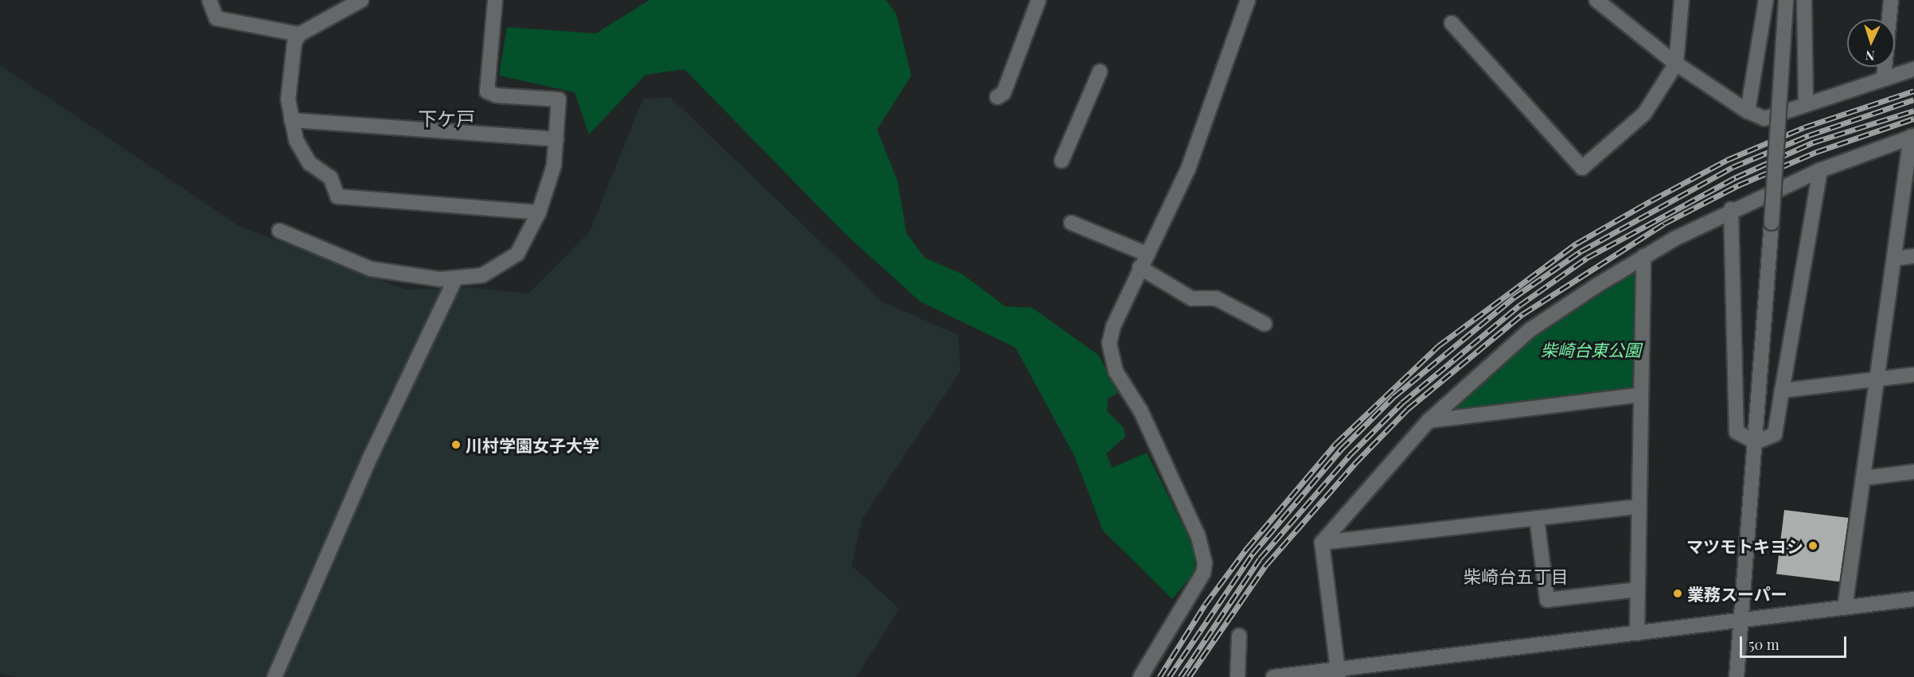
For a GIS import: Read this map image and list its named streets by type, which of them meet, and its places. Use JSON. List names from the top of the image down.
{
  "districts": ["下ケ戸", "柴崎台五丁目"],
  "parks": ["柴崎台東公園"],
  "places": ["川村学園女子大学", "マツモトキヨシ", "業務スーパー"],
  "scale_bar": "50 m",
  "north": "bottom"
}
